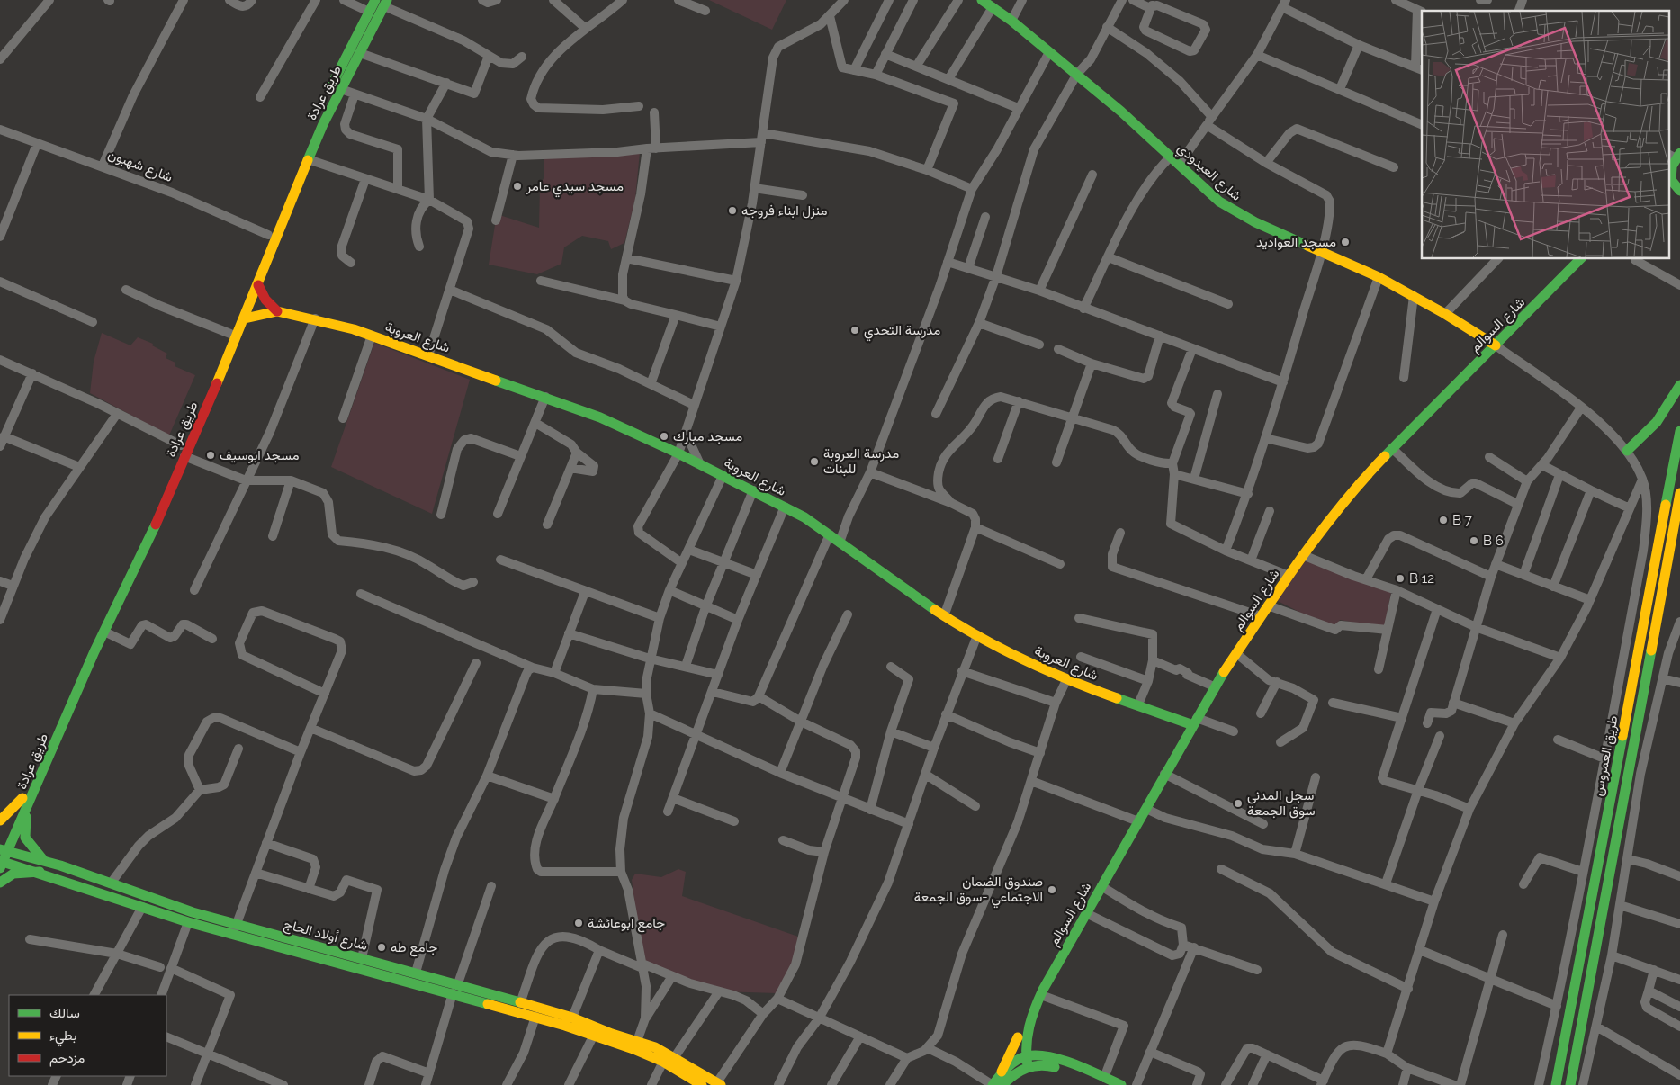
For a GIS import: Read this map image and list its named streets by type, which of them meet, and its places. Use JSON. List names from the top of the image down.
{
  "streets": {
    "main road": [
      "طريق عرادة",
      "شارع العيدودي",
      "شارع السوالم",
      "شارع العروبة",
      "طريق العمروس",
      "شارع أولاد الحاج"
    ],
    "street": ["شارع شهبون"]
  },
  "crossings": [
    ["طريق عرادة", "شارع شهبون"],
    ["طريق عرادة", "شارع العروبة"],
    ["شارع العيدودي", "شارع السوالم"],
    ["شارع السوالم", "شارع العروبة"]
  ],
  "places": [
    "مسجد سيدي عامر",
    "منزل ابناء فروجه",
    "مسجد العواديد",
    "مدرسة التحدي",
    "مسجد مبارك",
    "مسجد ابوسيف",
    "مدرسة العروبة للبنات",
    "B 7",
    "B 6",
    "B 12",
    "سجل المدني سوق الجمعة",
    "صندوق الضمان الاجتماعي -سوق الجمعة",
    "جامع ابوعائشة",
    "جامع طه"
  ],
  "legend": ["سالك", "بطيء", "مزدحم"]
}
